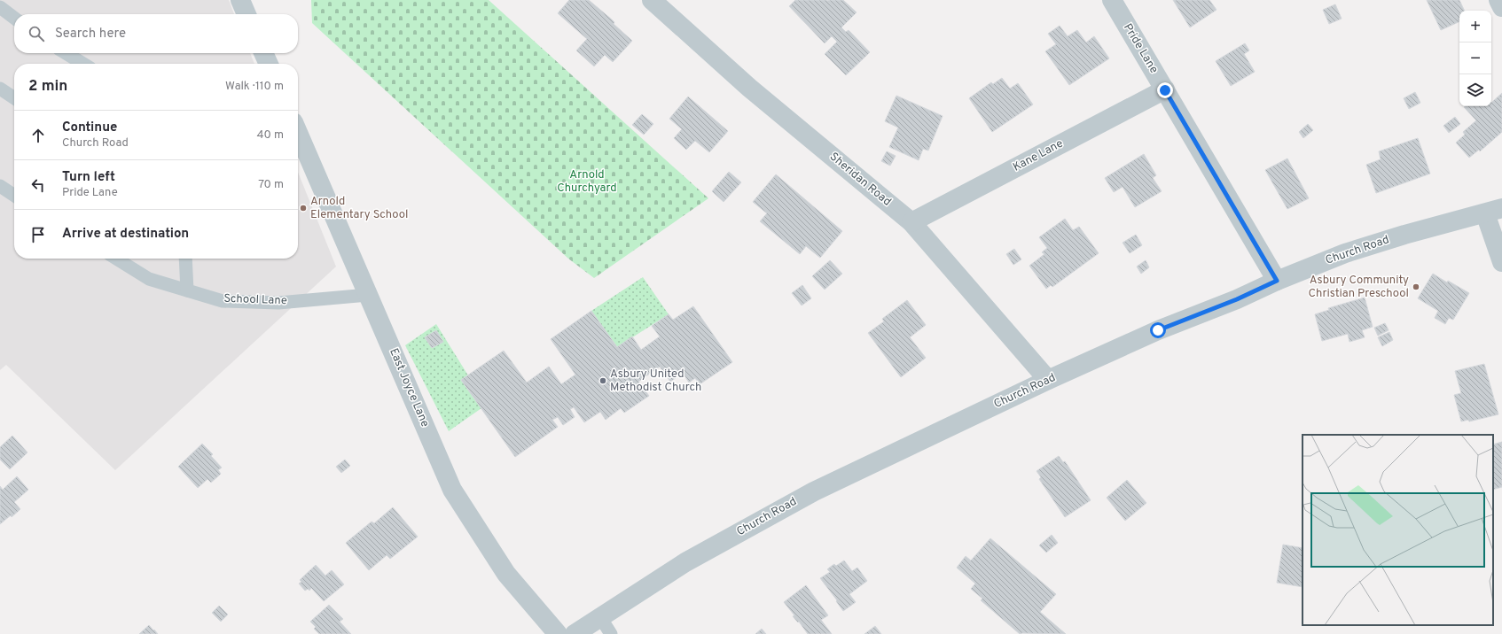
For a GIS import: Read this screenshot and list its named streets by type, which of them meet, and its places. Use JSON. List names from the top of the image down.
{
  "streets": {
    "street": [
      "Pride Lane",
      "Kane Lane",
      "Sheridan Road",
      "Church Road",
      "East Joyce Lane"
    ],
    "lane": ["School Lane"]
  },
  "crossings": [
    ["Pride Lane", "Kane Lane"],
    ["Pride Lane", "Church Road"],
    ["Kane Lane", "Sheridan Road"],
    ["Sheridan Road", "Church Road"],
    ["School Lane", "East Joyce Lane"]
  ],
  "parks": ["Arnold Churchyard"],
  "places": ["Arnold Elementary School", "Asbury Community Christian Preschool", "Asbury United Methodist Church"],
  "page": {
    "map_buttons": ["+", "−"],
    "search": "Search here",
    "heading": ["2 min", "Walk · 110 m"],
    "list": [
      ["Continue", "Church Road", "40 m"],
      ["Turn left", "Pride Lane", "70 m"],
      "Arrive at destination"
    ]
  }
}
